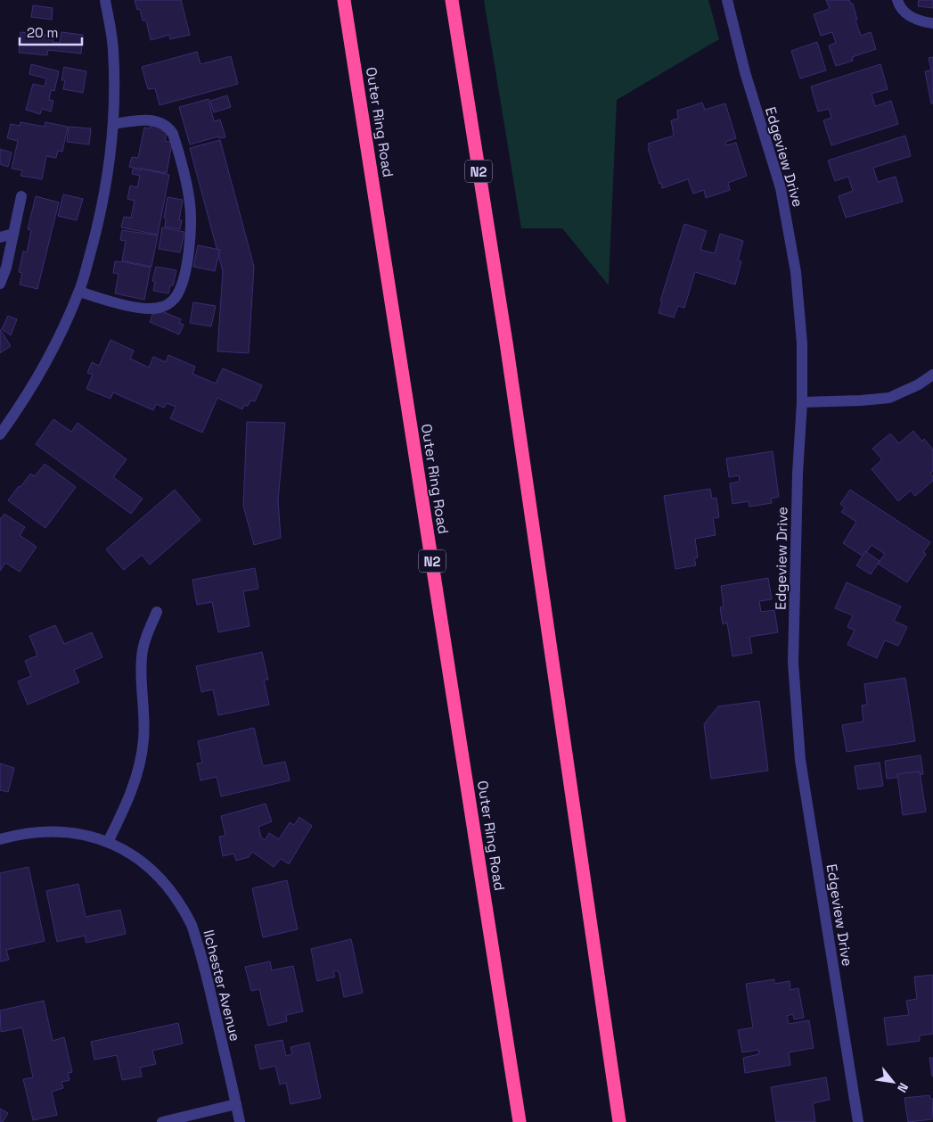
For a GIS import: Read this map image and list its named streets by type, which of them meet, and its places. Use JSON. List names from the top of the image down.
{
  "streets": {
    "highway": ["Outer Ring Road", "N2"],
    "street": ["Edgeview Drive", "Ilchester Avenue"]
  },
  "scale_bar": "20 m",
  "north": "bottom right"
}
